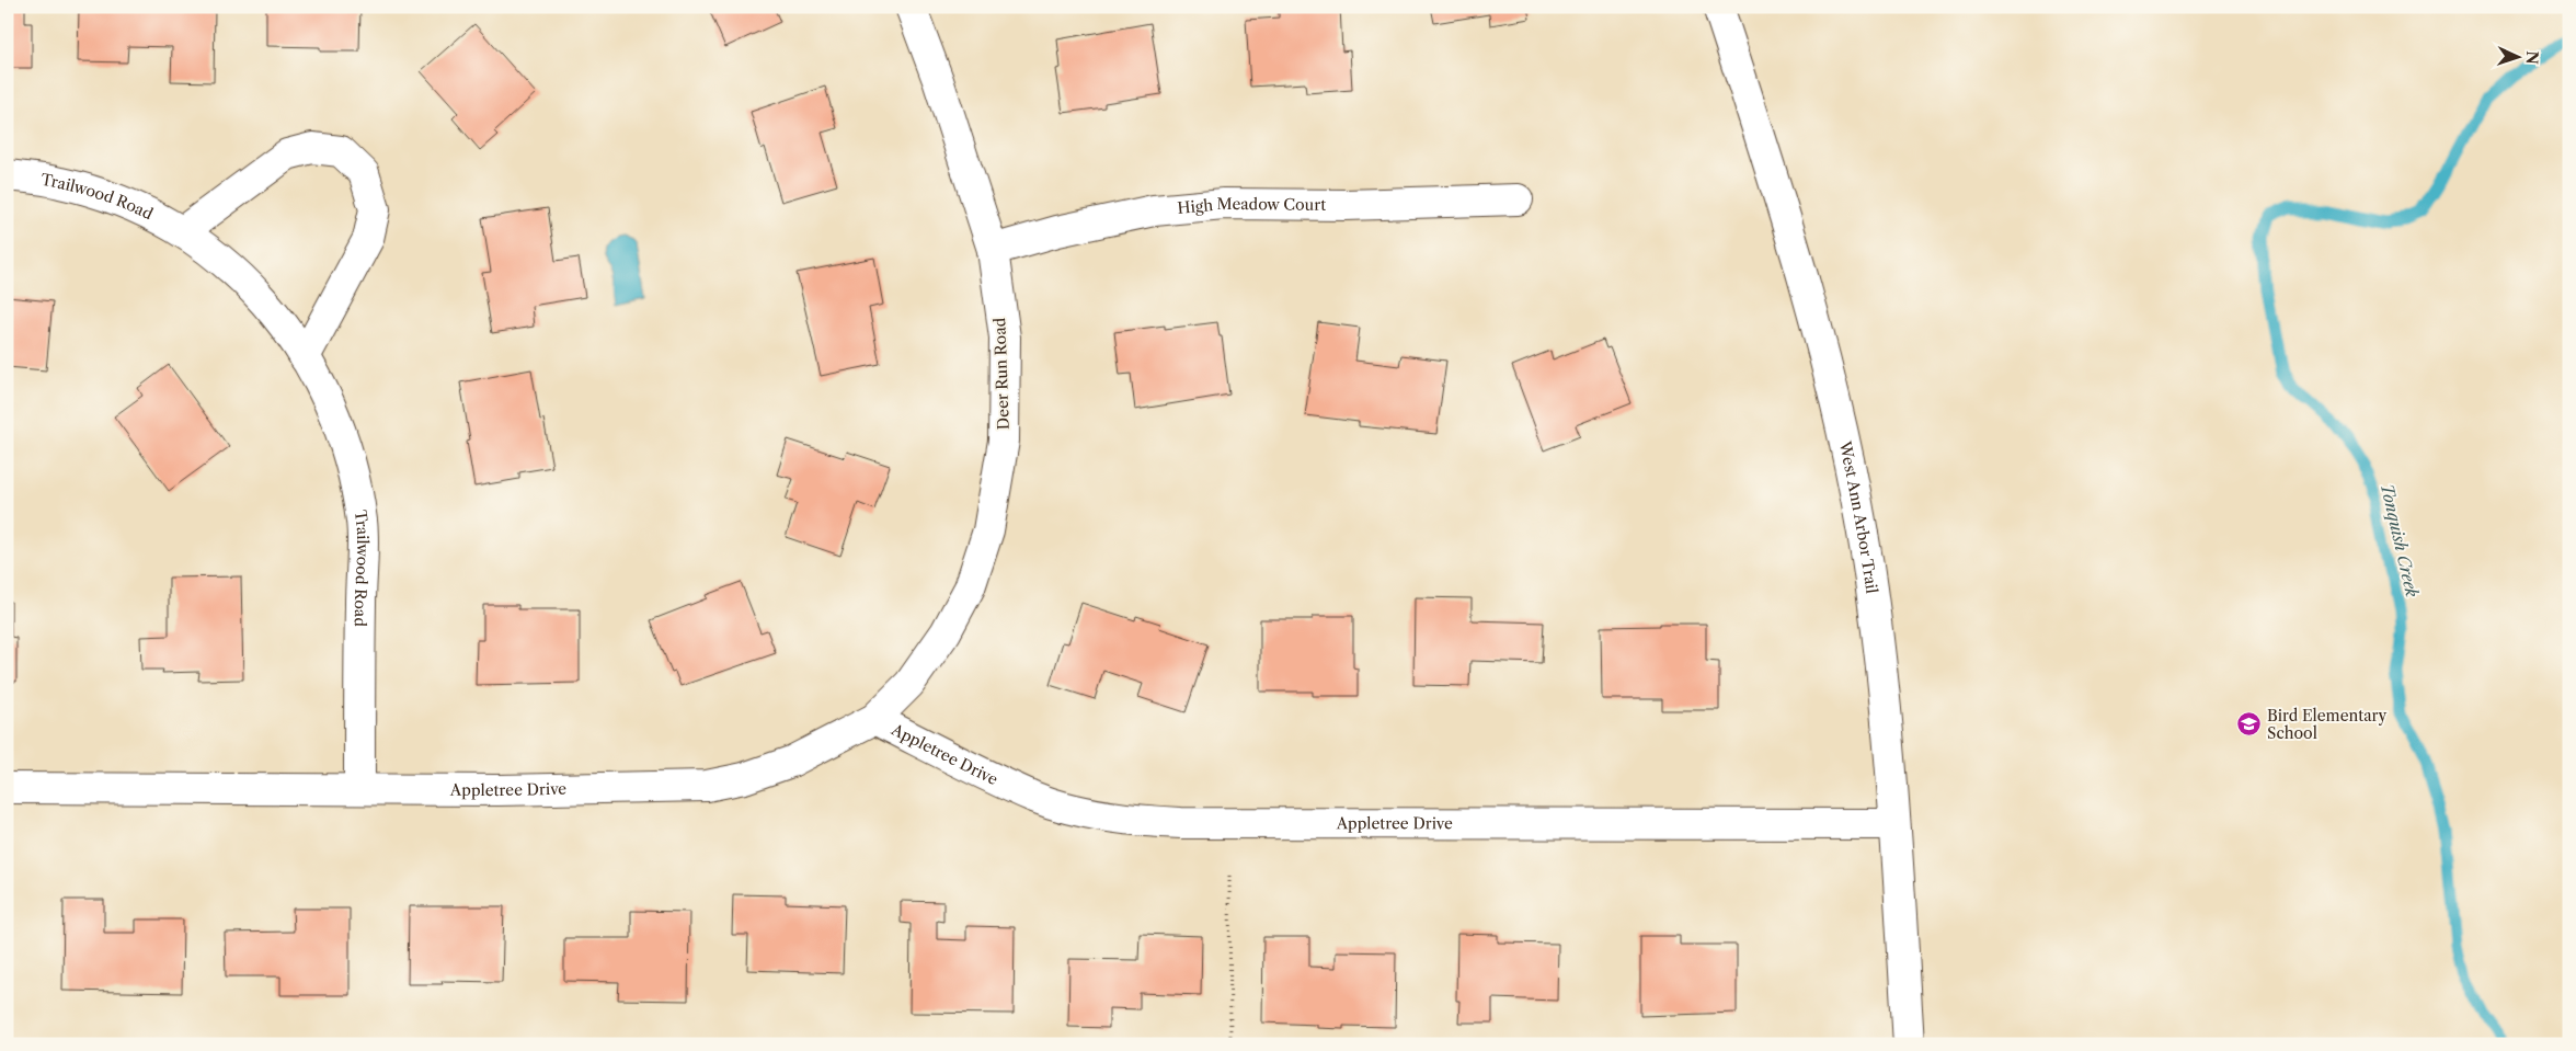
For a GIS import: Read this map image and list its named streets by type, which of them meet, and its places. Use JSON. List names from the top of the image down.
{
  "streets": {
    "street": [
      "Trailwood Road",
      "High Meadow Court",
      "Deer Run Road",
      "West Ann Arbor Trail",
      "Appletree Drive"
    ]
  },
  "crossings": [
    ["Trailwood Road", "Appletree Drive"],
    ["High Meadow Court", "Deer Run Road"],
    ["Deer Run Road", "Appletree Drive"],
    ["West Ann Arbor Trail", "Appletree Drive"]
  ],
  "water": ["Tonquish Creek"],
  "places": {
    "school or university": ["Bird Elementary School"]
  },
  "north": "right"
}
